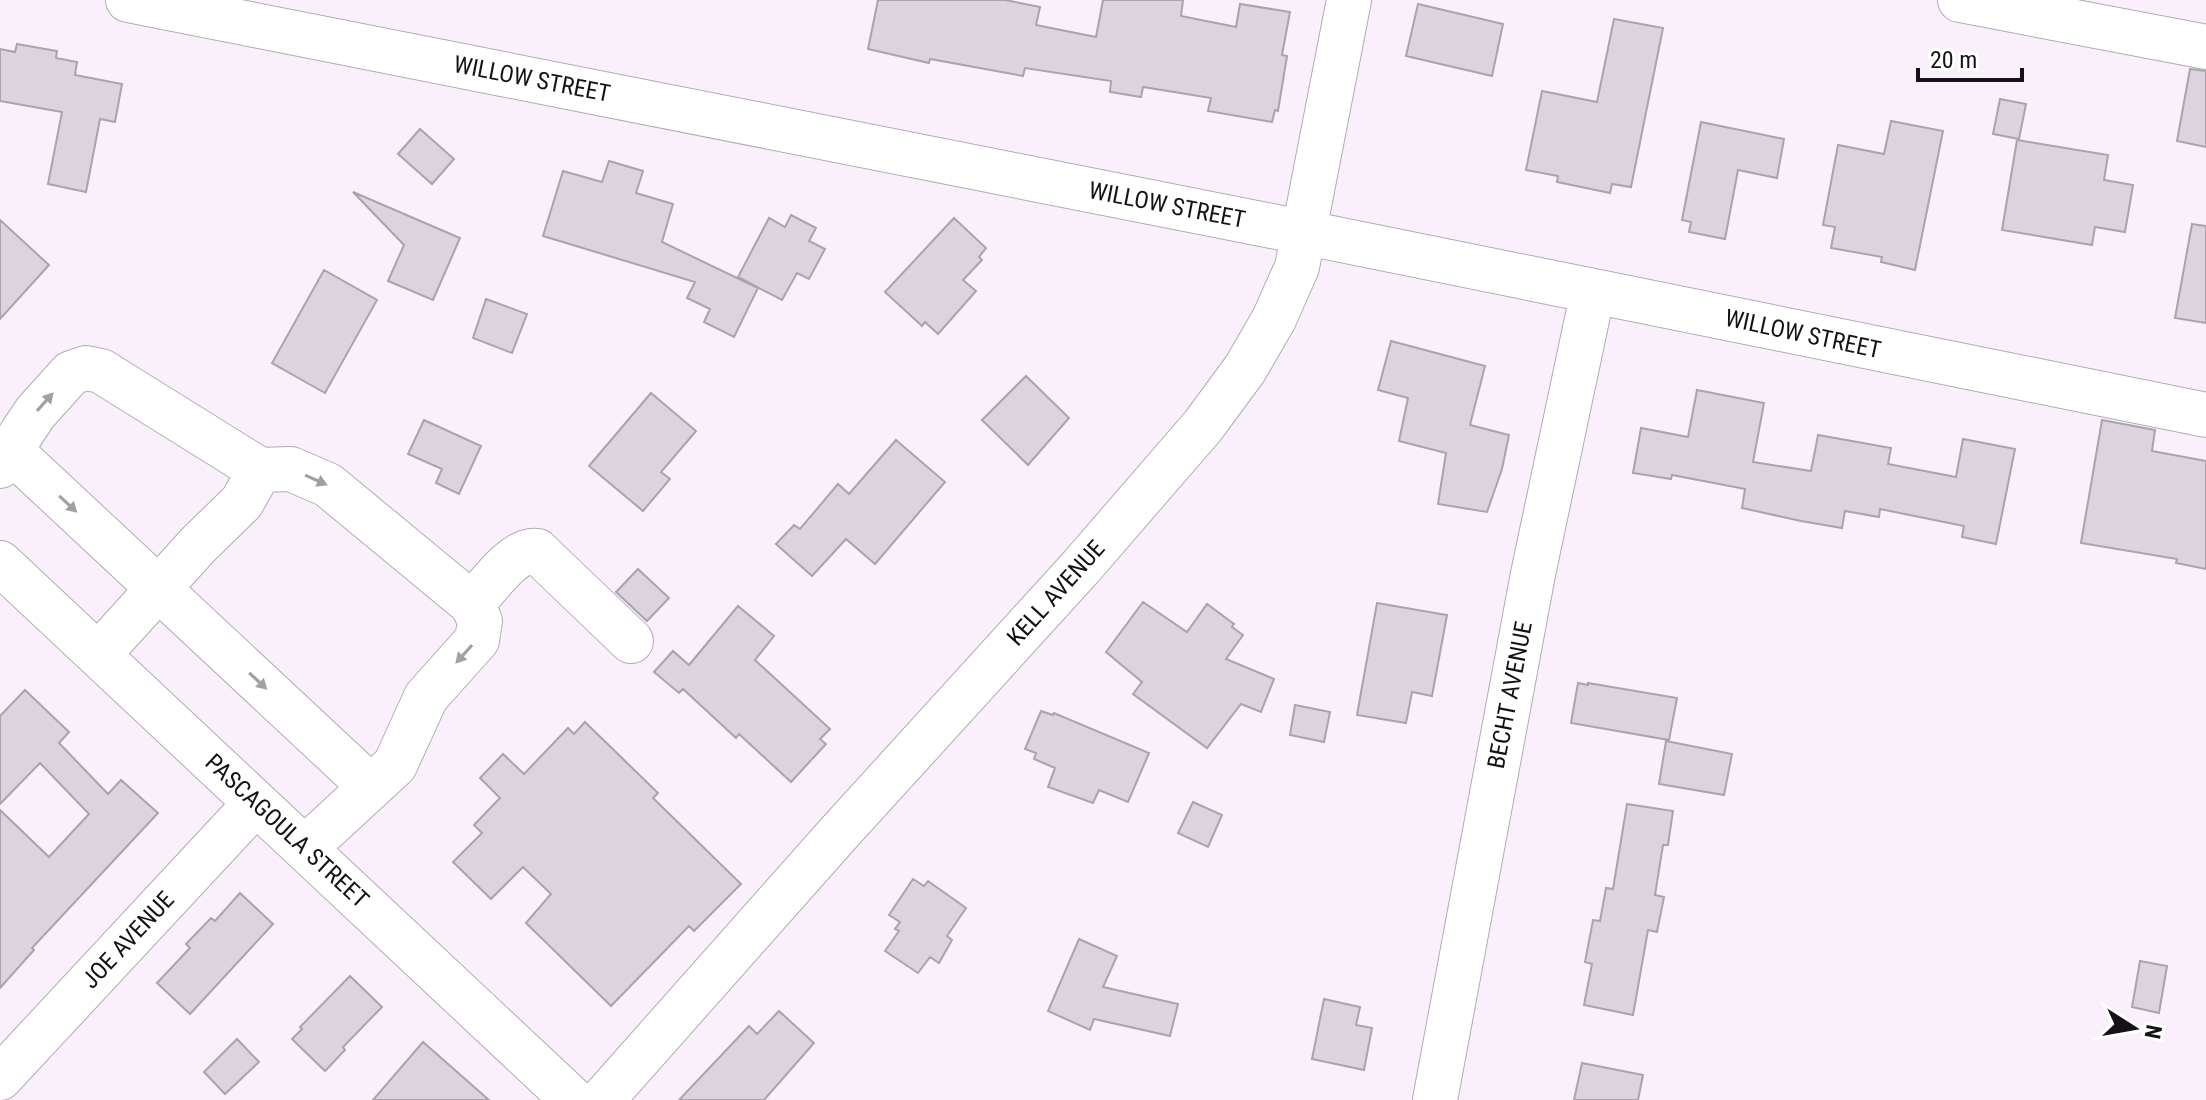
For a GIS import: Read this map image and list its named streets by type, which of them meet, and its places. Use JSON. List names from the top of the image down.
{
  "streets": {
    "street": [
      "WILLOW STREET",
      "KELL AVENUE",
      "BECHT AVENUE",
      "PASCAGOULA STREET",
      "JOE AVENUE"
    ]
  },
  "crossings": [
    ["WILLOW STREET", "KELL AVENUE"],
    ["WILLOW STREET", "BECHT AVENUE"],
    ["PASCAGOULA STREET", "JOE AVENUE"]
  ],
  "scale_bar": "20 m",
  "north": "right"
}
